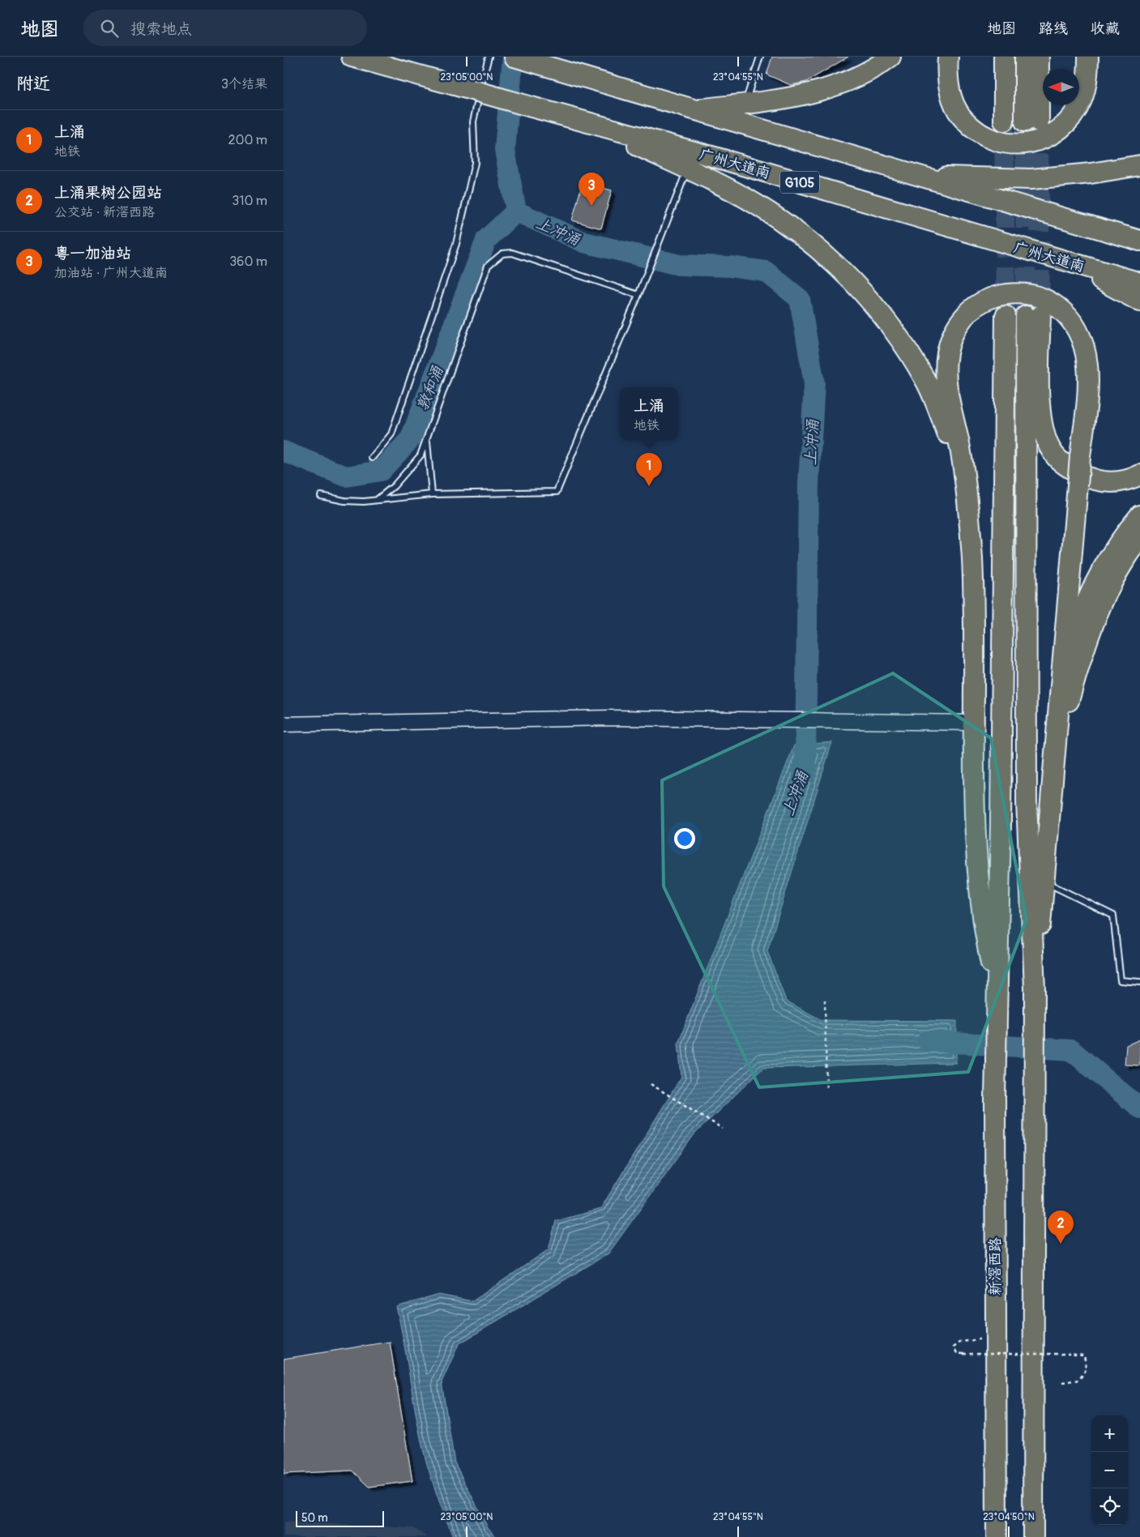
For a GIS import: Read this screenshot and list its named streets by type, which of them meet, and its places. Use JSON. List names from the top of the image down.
{
  "streets": {
    "highway": ["广州大道南", "G105", "新滘西路"]
  },
  "water": ["上冲涌", "敦和涌"],
  "scale_bar": "50 m",
  "north": "left",
  "page": {
    "header": "地图",
    "search": "搜索地点",
    "nav": ["地图", "路线", "收藏"],
    "heading": ["附近", "3个结果"],
    "list": [
      {
        "mark": "1",
        "name": "上涌",
        "note": "地铁",
        "value": "200 m"
      },
      {
        "mark": "2",
        "name": "上涌果树公园站",
        "note": "公交站 · 新滘西路",
        "value": "310 m"
      },
      {
        "mark": "3",
        "name": "粤一加油站",
        "note": "加油站 · 广州大道南",
        "value": "360 m"
      }
    ],
    "pins": ["3", "1", "2"],
    "popup": ["上涌", "地铁"],
    "map_buttons": ["+", "−"],
    "scale": "50 m"
  },
  "coordinates": ["23°05'00\"N", "23°04'55\"N", "23°04'50\"N"]
}
